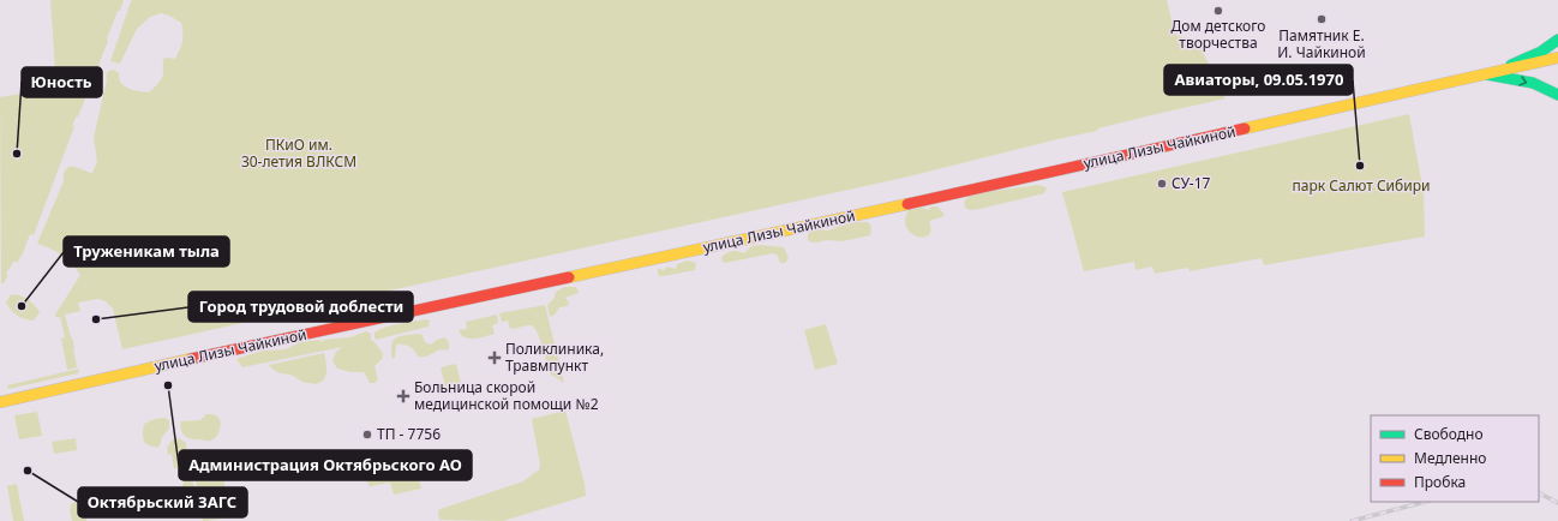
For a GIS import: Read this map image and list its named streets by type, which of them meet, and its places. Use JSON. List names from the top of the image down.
{
  "streets": {
    "main road": ["улица Лизы Чайкиной"]
  },
  "parks": ["ПКиО им. 30-летия ВЛКСМ", "парк Салют Сибири"],
  "places": {
    "other": [
      "Дом детского творчества",
      "Памятник Е. И. Чайкиной",
      "Юность",
      "Авиаторы, 09.05.1970",
      "СУ-17",
      "Труженикам тыла",
      "Город трудовой доблести",
      "Администрация Октябрьского АО",
      "ТП - 7756",
      "Октябрьский ЗАГС"
    ],
    "health": ["Поликлиника, Травмпункт", "Больница скорой медицинской помощи №2"]
  },
  "legend": ["Свободно", "Медленно", "Пробка"]
}
